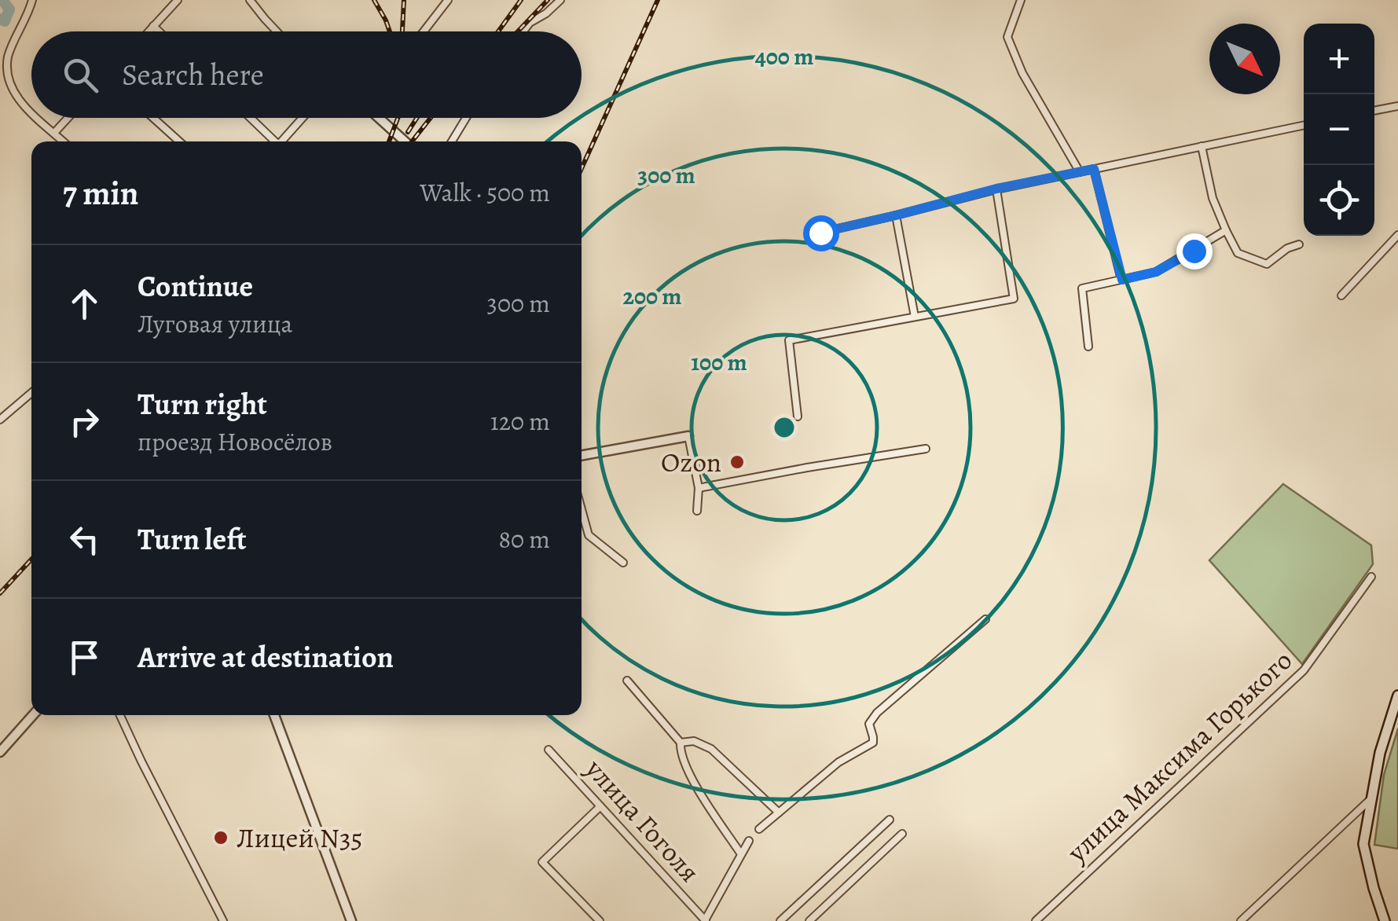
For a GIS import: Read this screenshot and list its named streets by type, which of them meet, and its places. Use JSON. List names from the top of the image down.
{
  "streets": {
    "street": ["улица Максима Горького", "улица Гоголя"]
  },
  "places": ["Ozon", "Лицей N35"],
  "north": "bottom right",
  "page": {
    "map_buttons": ["+", "−"],
    "search": "Search here",
    "heading": ["7 min", "Walk · 500 m"],
    "list": [
      ["Continue", "Луговая улица", "300 m"],
      ["Turn right", "проезд Новосёлов", "120 m"],
      ["Turn left", "80 m"],
      "Arrive at destination"
    ]
  },
  "rings": [
    "400 m",
    "300 m",
    "200 m",
    "100 m"
  ]
}
